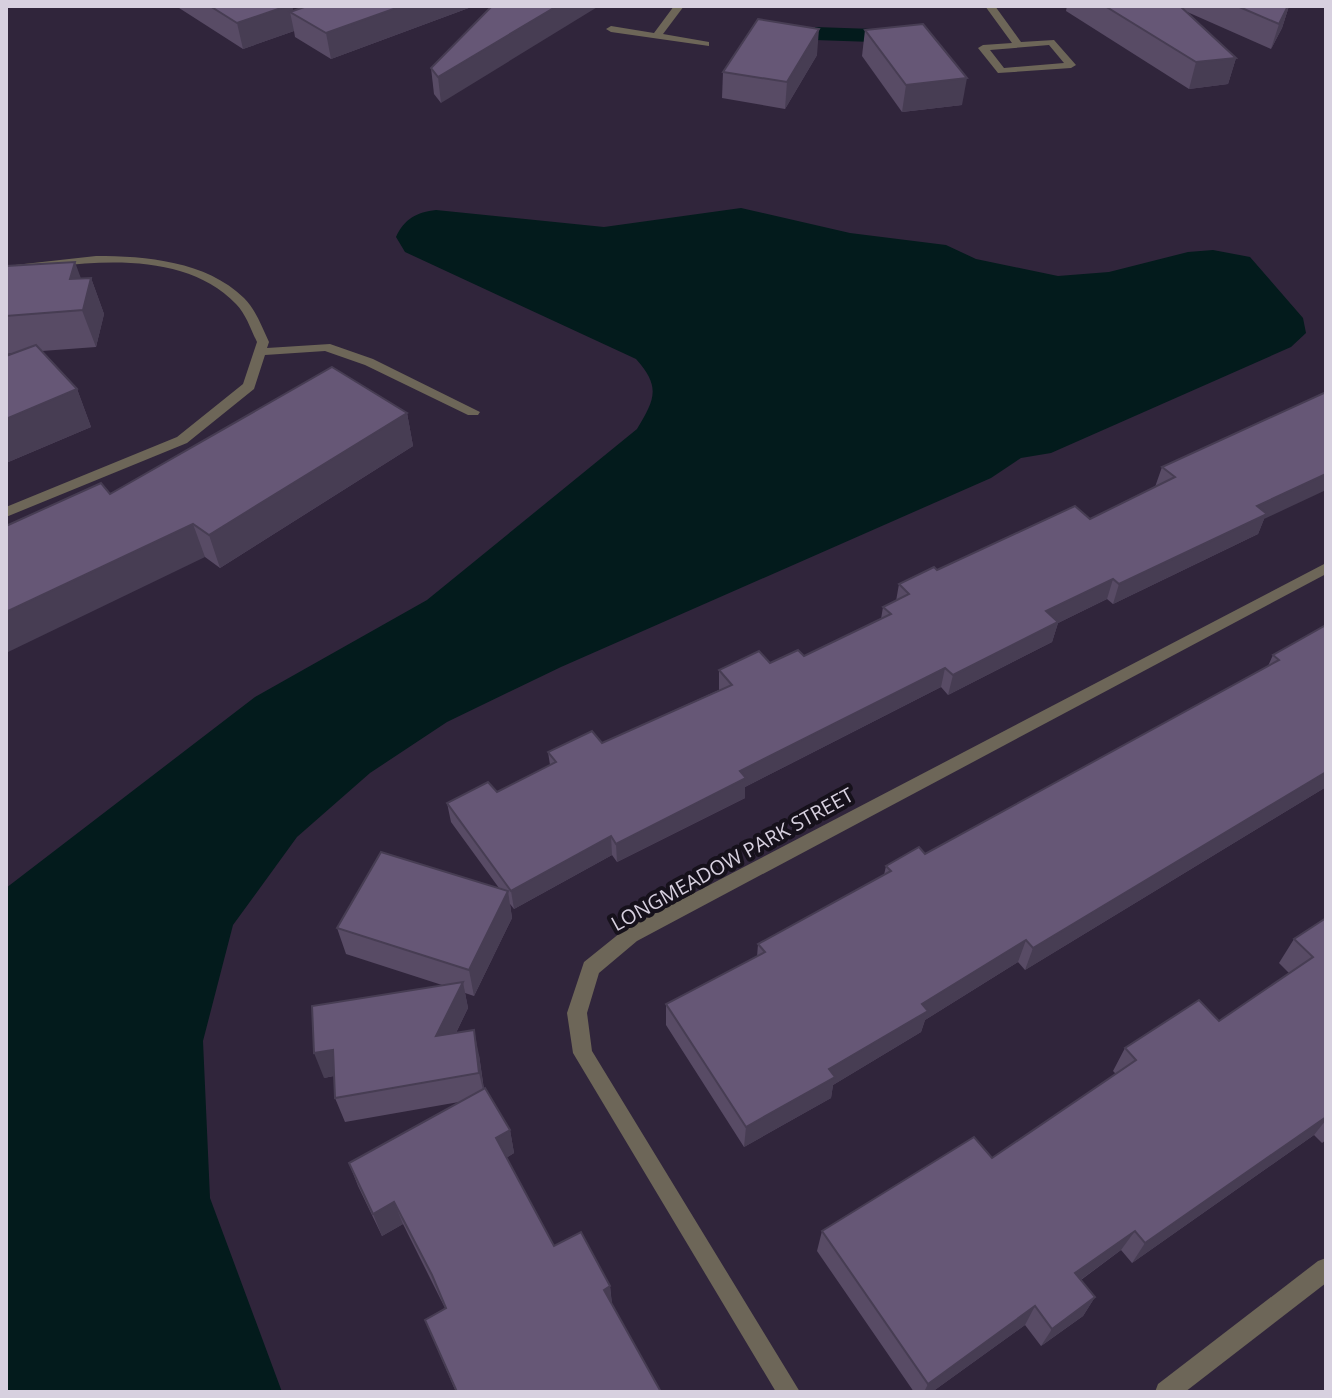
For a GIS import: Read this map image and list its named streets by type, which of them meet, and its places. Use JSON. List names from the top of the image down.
{
  "streets": {
    "street": ["LONGMEADOW PARK STREET"]
  }
}
